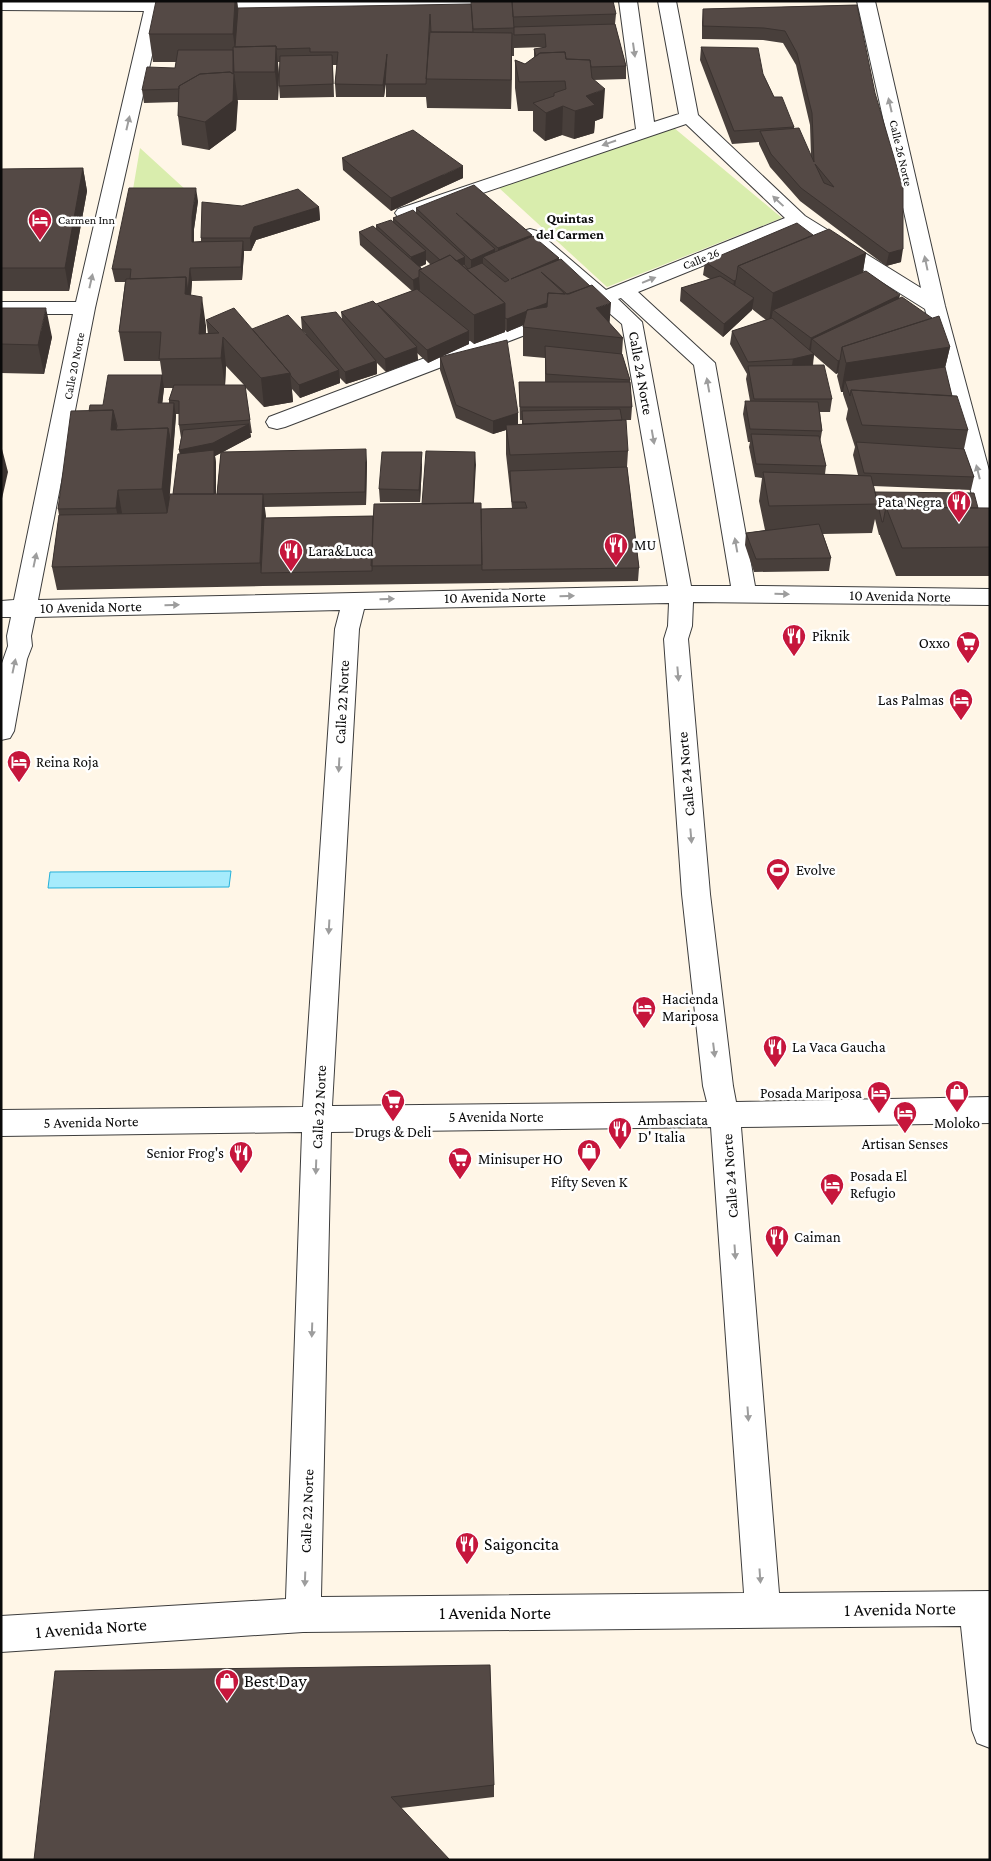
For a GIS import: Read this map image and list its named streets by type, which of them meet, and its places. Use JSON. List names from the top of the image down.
{
  "streets": {
    "street": [
      "Calle 26 Norte",
      "Calle 26",
      "Calle 20 Norte",
      "Calle 24 Norte",
      "10 Avenida Norte",
      "Calle 22 Norte",
      "5 Avenida Norte",
      "1 Avenida Norte"
    ]
  },
  "crossings": [
    ["Calle 26", "Calle 24 Norte"],
    ["Calle 20 Norte", "10 Avenida Norte"],
    ["Calle 24 Norte", "10 Avenida Norte"],
    ["Calle 24 Norte", "5 Avenida Norte"],
    ["Calle 24 Norte", "1 Avenida Norte"],
    ["10 Avenida Norte", "Calle 22 Norte"],
    ["Calle 22 Norte", "5 Avenida Norte"],
    ["Calle 22 Norte", "1 Avenida Norte"]
  ],
  "one_way": [
    "Calle 26 Norte",
    "Calle 20 Norte",
    "10 Avenida Norte",
    "Calle 22 Norte"
  ],
  "districts": ["Quintas del Carmen"],
  "places": {
    "hotel": [
      "Carmen Inn",
      "Las Palmas",
      "Reina Roja",
      "Hacienda Mariposa",
      "Posada Mariposa",
      "Artisan Senses",
      "Posada El Refugio"
    ],
    "restaurant": [
      "Pata Negra",
      "MU",
      "Lara&Luca",
      "Piknik",
      "La Vaca Gaucha",
      "Ambasciata D' Italia",
      "Senior Frog's",
      "Caiman",
      "Saigoncita"
    ],
    "supermarket": ["Oxxo", "Drugs & Deli", "Minisuper HO"],
    "sports": ["Evolve"],
    "shop": ["Moloko", "Fifty Seven K", "Best Day"]
  }
}
